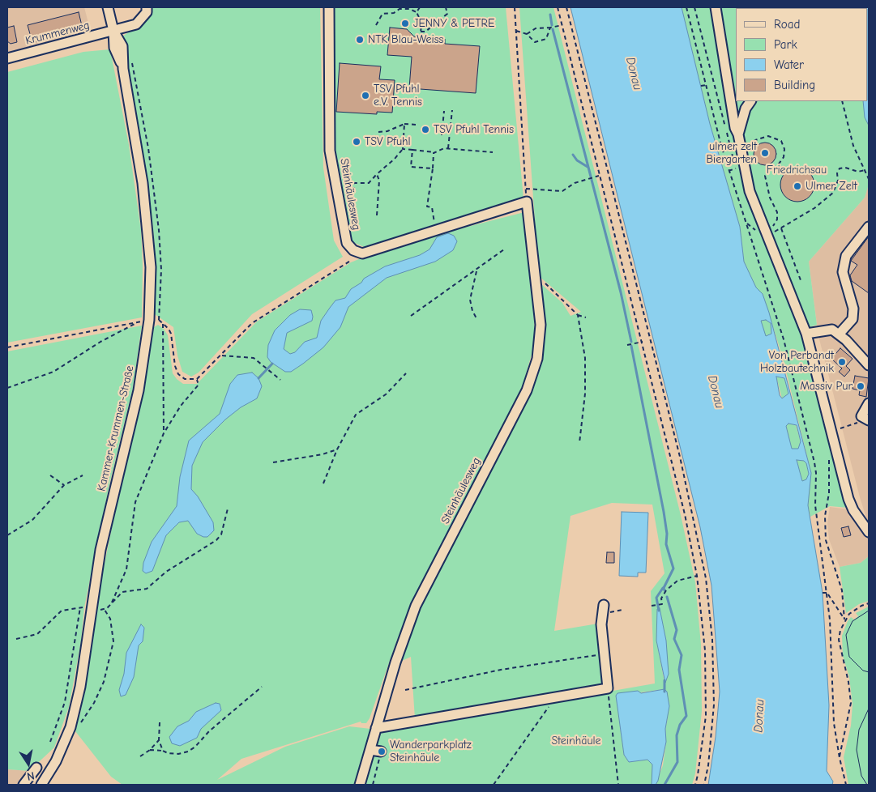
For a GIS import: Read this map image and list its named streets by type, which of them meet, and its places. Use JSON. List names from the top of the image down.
{
  "streets": {
    "street": ["Krummenweg", "Steinhäulesweg", "Kammer-Krummen-Straße"]
  },
  "crossings": [
    ["Krummenweg", "Kammer-Krummen-Straße"]
  ],
  "water": ["Donau"],
  "parks": ["Friedrichsau", "Steinhäule"],
  "places": [
    "JENNY & PETRE",
    "NTK Blau-Weiss",
    "TSV Pfuhl e.V. Tennis",
    "TSV Pfuhl Tennis",
    "TSV Pfuhl",
    "ulmer zelt Biergarten",
    "Ulmer Zelt",
    "Von Perbandt Holzbautechnik",
    "Massiv Pur",
    "Wanderparkplatz Steinhäule"
  ],
  "legend": [
    "Road",
    "Park",
    "Water",
    "Building"
  ],
  "north": "bottom"
}
